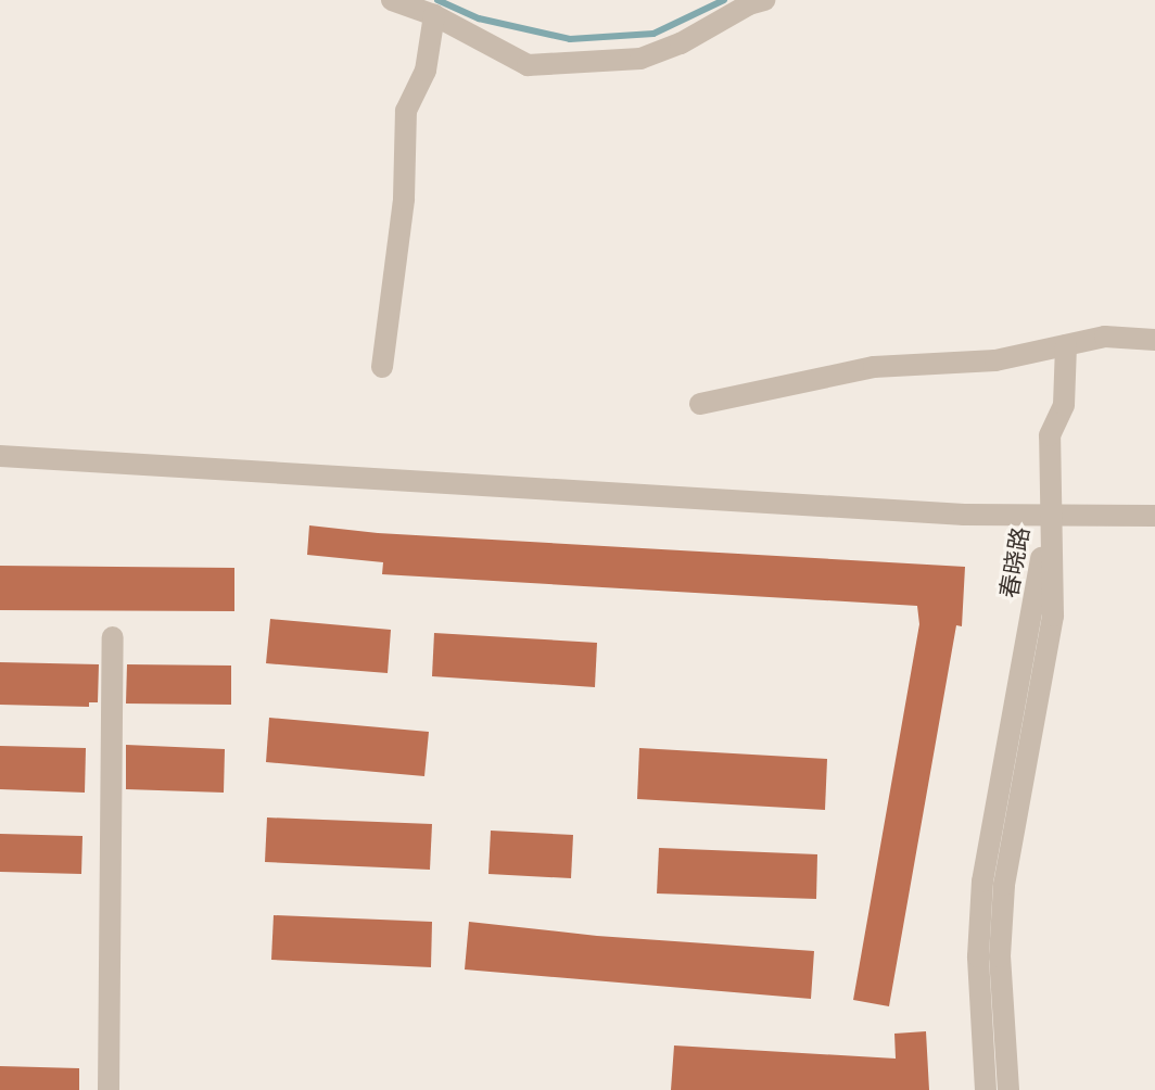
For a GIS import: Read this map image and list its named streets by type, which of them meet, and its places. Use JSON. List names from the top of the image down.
{
  "streets": {
    "street": ["春晓路"]
  }
}
